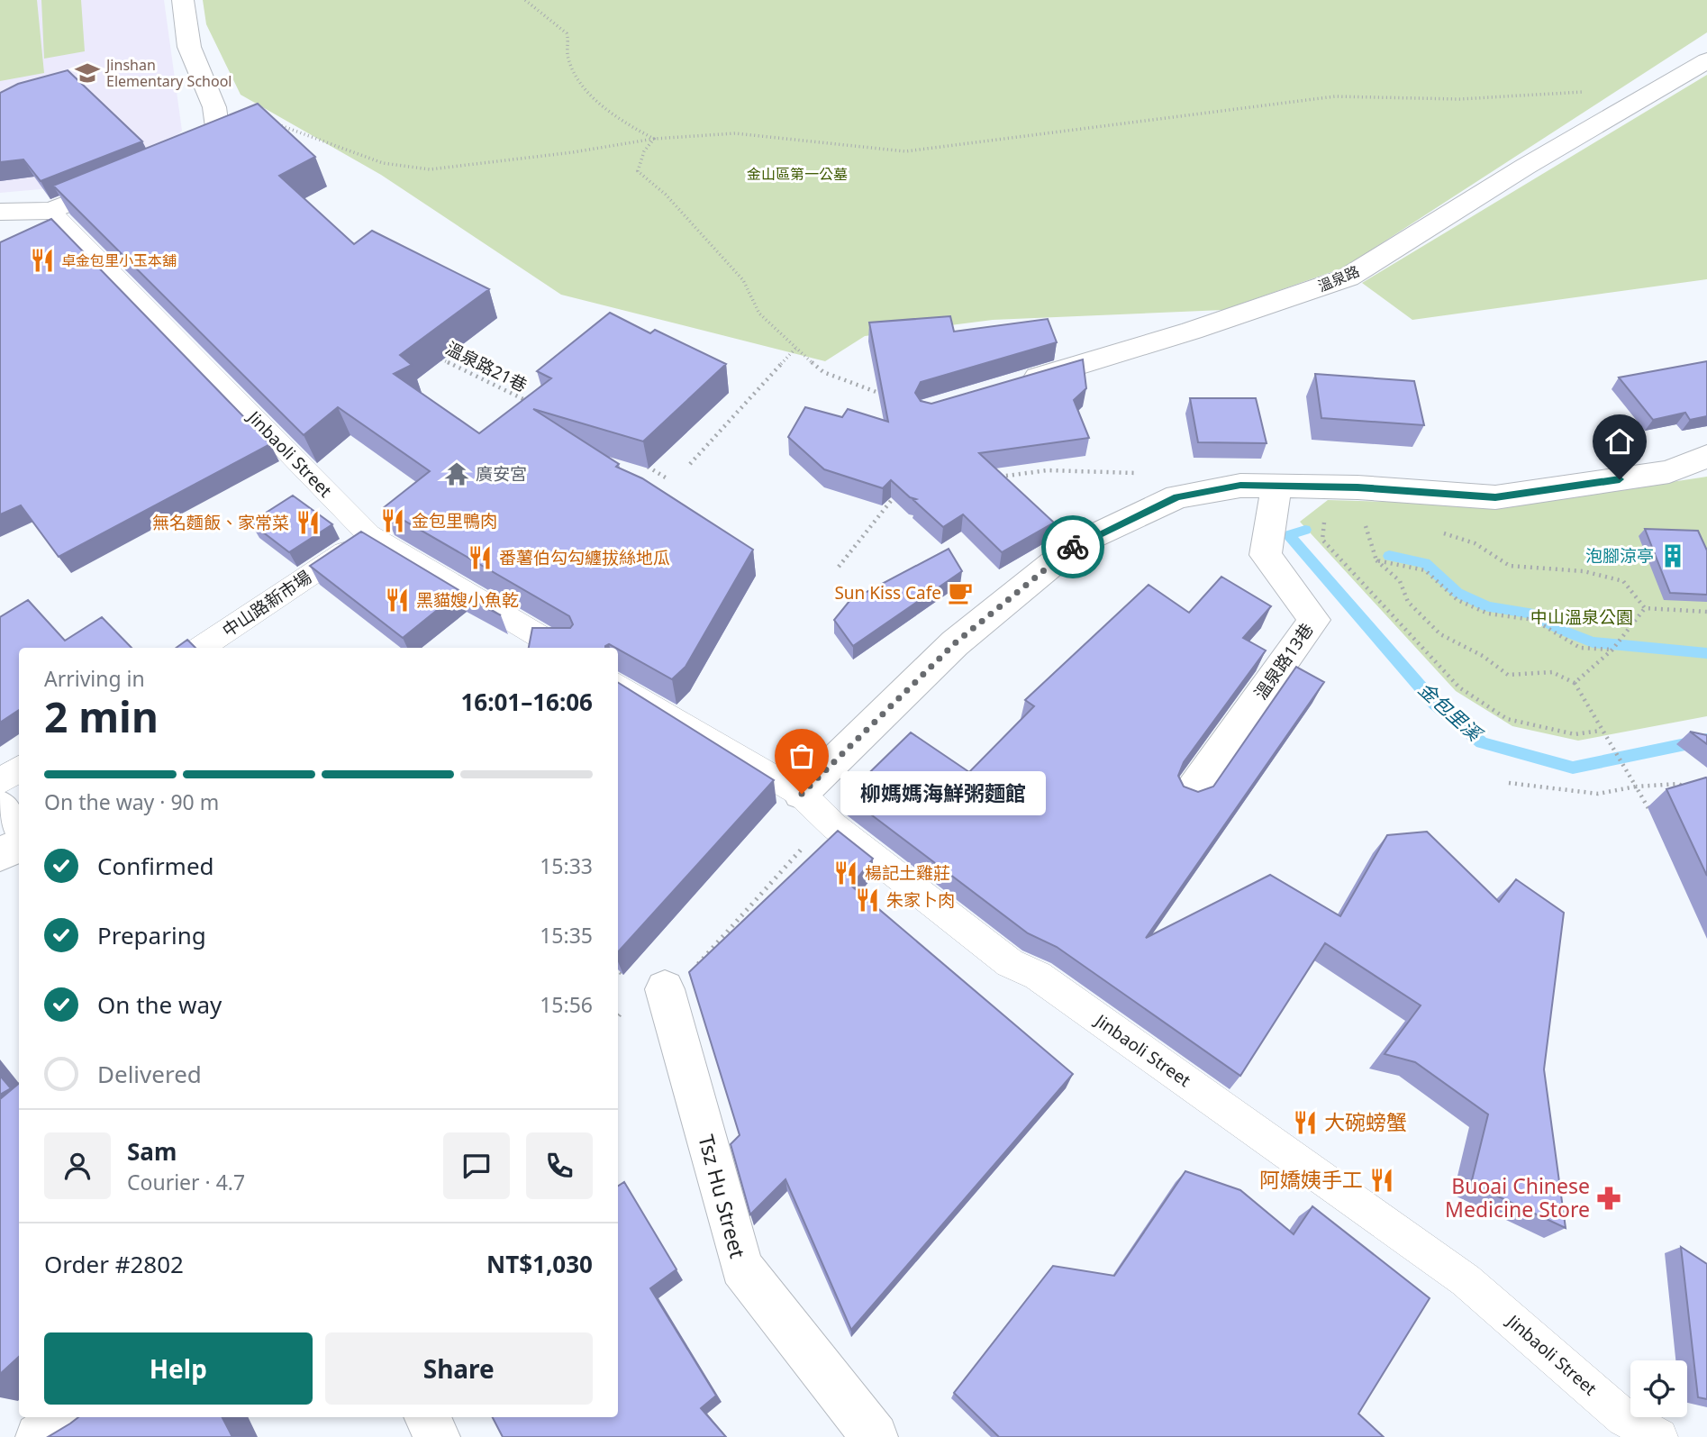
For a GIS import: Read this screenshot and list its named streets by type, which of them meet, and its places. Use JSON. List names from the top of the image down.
{
  "streets": {
    "street": [
      "溫泉路",
      "Jinbaoli Street",
      "中山路新市場",
      "溫泉路13巷",
      "Tsz Hu Street"
    ],
    "path": ["溫泉路21巷"]
  },
  "crossings": [
    ["Jinbaoli Street", "中山路新市場"]
  ],
  "water": ["金包里溪"],
  "parks": ["金山區第一公墓", "中山溫泉公園"],
  "places": {
    "school or university": ["Jinshan Elementary School"],
    "restaurant": [
      "卓金包里小玉本舖",
      "金包里鴨肉",
      "無名麵飯、家常菜",
      "番薯伯勾勾纏拔絲地瓜",
      "黑貓嫂小魚乾",
      "楊記土雞莊",
      "朱家卜肉",
      "大碗螃蟹",
      "阿嬌姨手工"
    ],
    "temple": ["廣安宮"],
    "building": ["泡腳涼亭"],
    "cafe": ["Sun Kiss Cafe"],
    "other": ["柳媽媽海鮮粥麵館"],
    "pharmacy": ["Buoai Chinese Medicine Store"]
  },
  "page": {
    "heading": ["2 min", "Arriving in", "16:01–16:06"],
    "panel": [
      "Sam",
      "Courier · 4.7",
      "Order #2802",
      "NT$1,030"
    ],
    "bar": "On the way · 90 m",
    "bubble": "柳媽媽海鮮粥麵館",
    "list": [
      ["Confirmed", "15:33"],
      ["Preparing", "15:35"],
      ["On the way", "15:56"],
      "Delivered"
    ],
    "buttons": ["Help", "Share"]
  }
}
